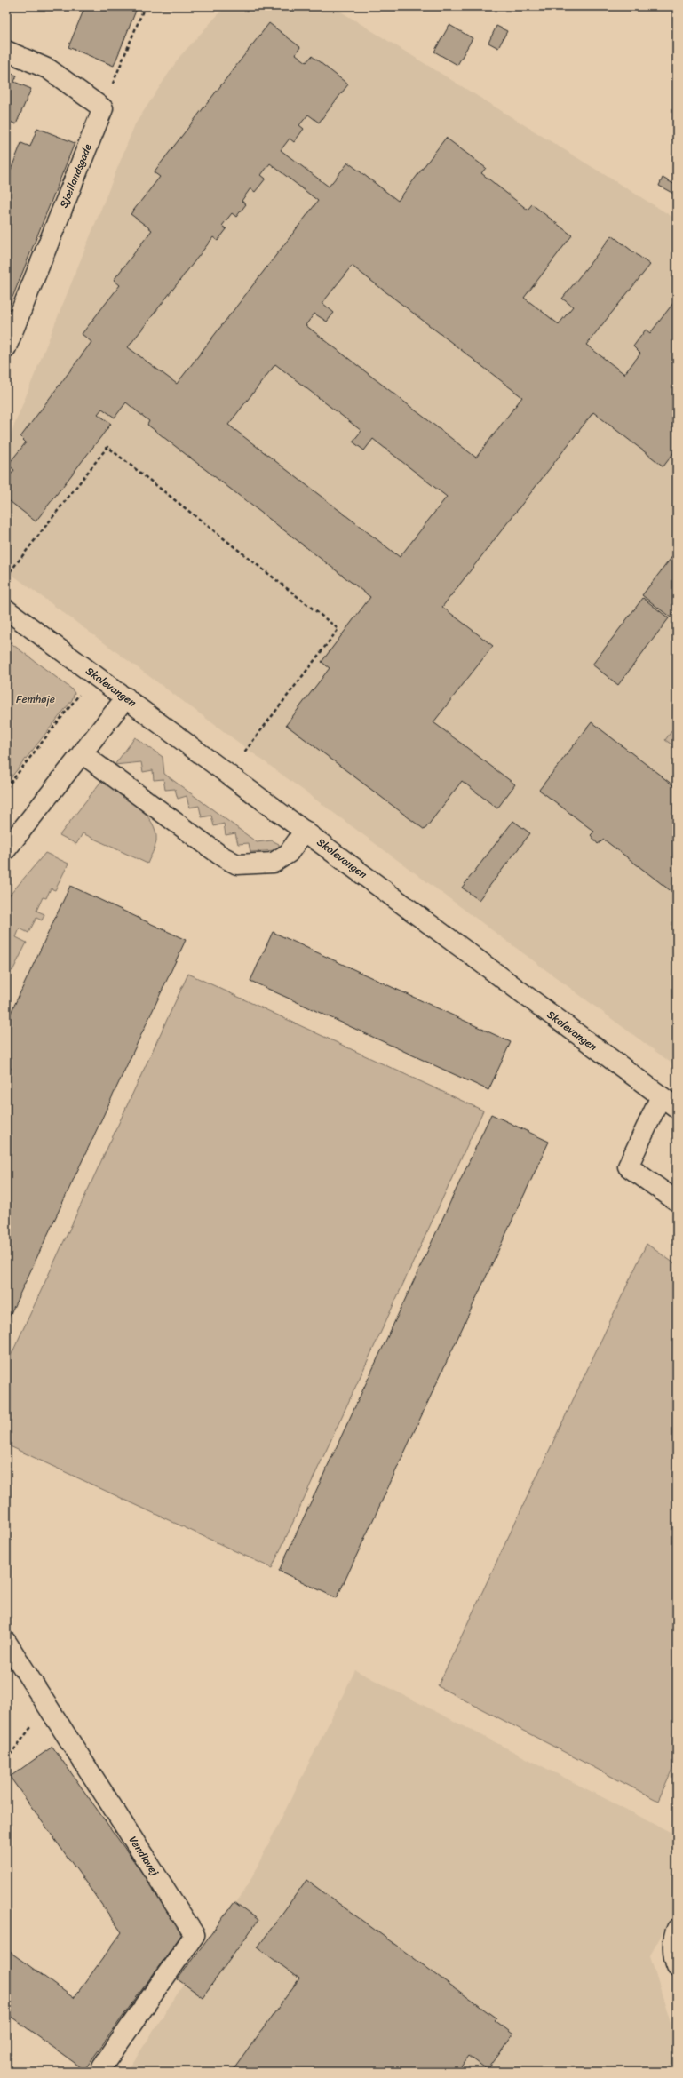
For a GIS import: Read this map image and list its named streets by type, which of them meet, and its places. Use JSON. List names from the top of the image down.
{
  "streets": {
    "street": ["Sjællandsgade", "Skolevangen", "Vendiavej"]
  },
  "parks": ["Femhøje"]
}
